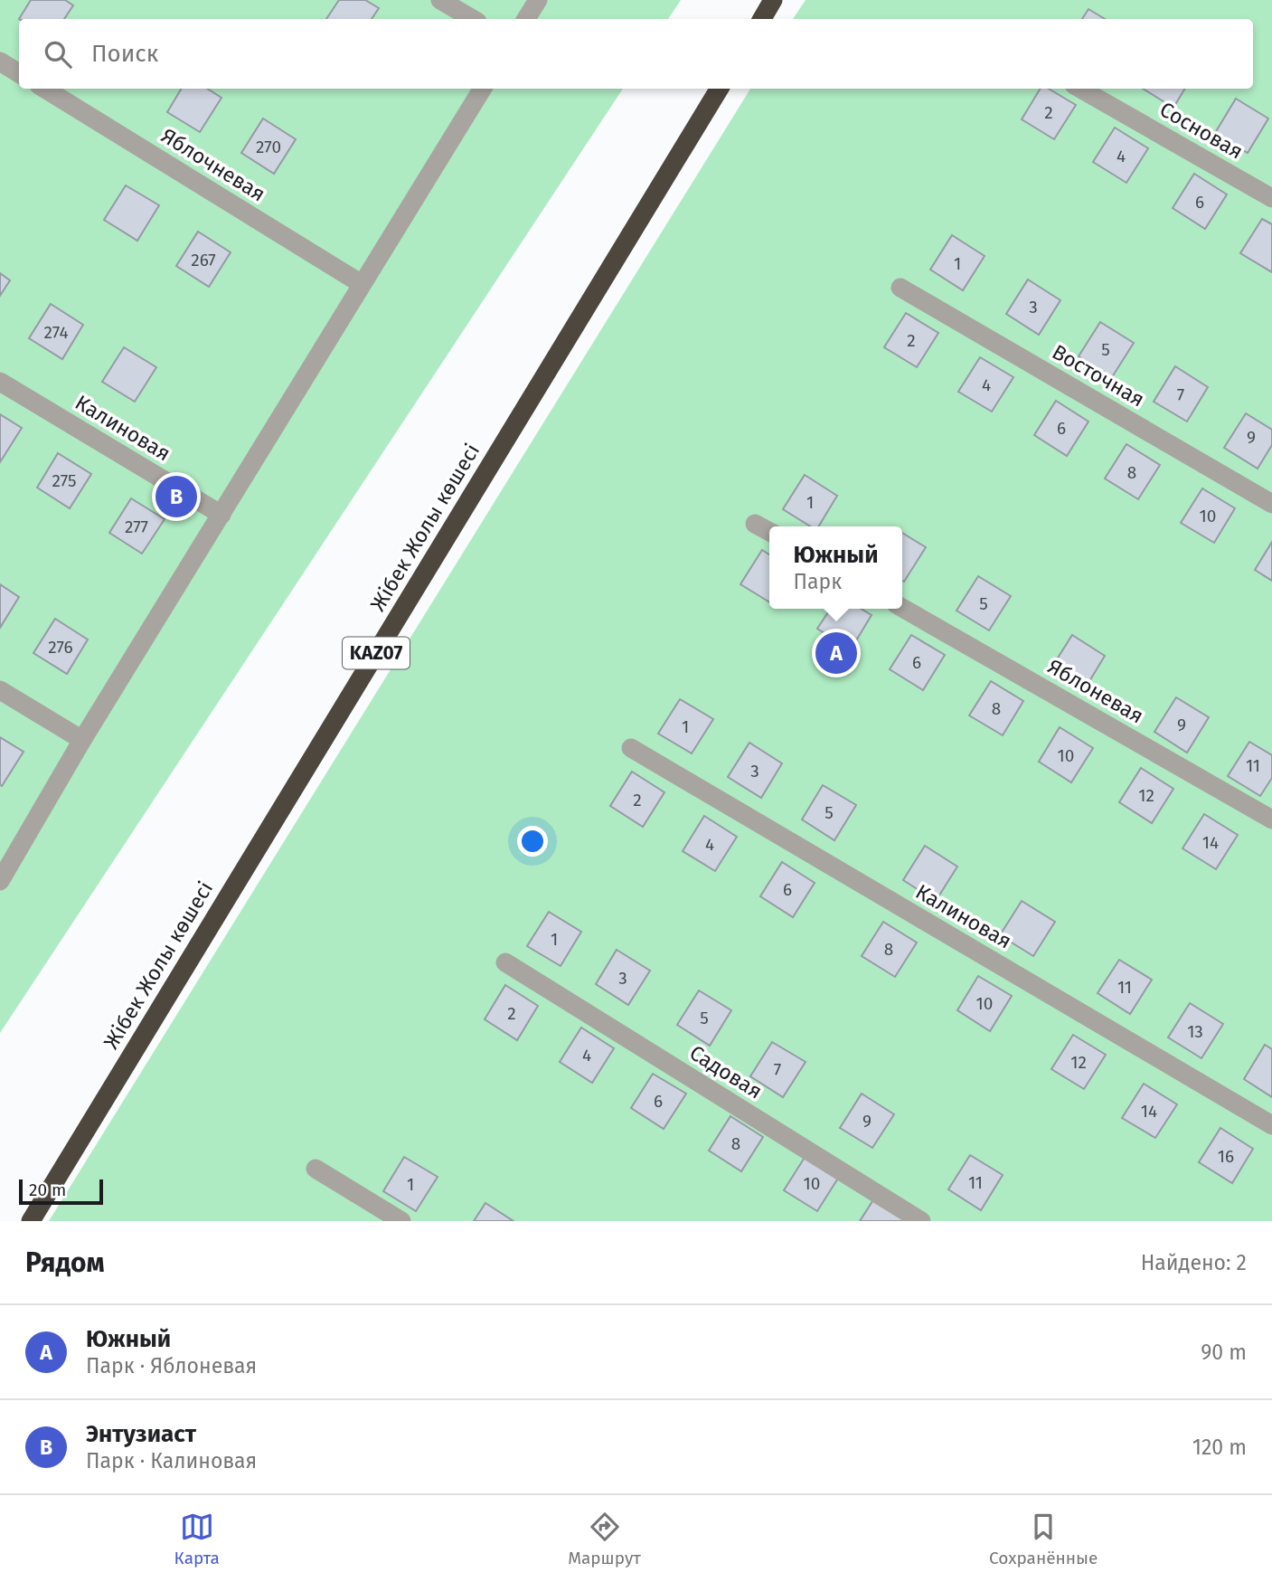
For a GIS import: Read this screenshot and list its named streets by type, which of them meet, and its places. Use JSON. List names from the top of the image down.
{
  "streets": {
    "highway": ["Жібек Жолы көшесі", "KAZ07"],
    "street": [
      "Сосновая",
      "Яблочневая",
      "Восточная",
      "Калиновая",
      "Яблоневая",
      "Садовая"
    ]
  },
  "house_numbers": [
    "2",
    "270",
    "4",
    "6",
    "267",
    "1",
    "3",
    "274",
    "2",
    "5",
    "4",
    "7",
    "6",
    "9",
    "8",
    "275",
    "1",
    "10",
    "277",
    "5",
    "276",
    "6",
    "8",
    "9",
    "1",
    "10",
    "11",
    "3",
    "12",
    "2",
    "5",
    "14",
    "4",
    "6",
    "1",
    "8",
    "3",
    "11",
    "10",
    "2",
    "5",
    "13",
    "4",
    "12",
    "7",
    "6",
    "14",
    "9",
    "8",
    "16",
    "11",
    "10",
    "1"
  ],
  "scale_bar": "20 m",
  "page": {
    "search": "Поиск",
    "pins": ["B", "A"],
    "popup": ["Южный", "Парк"],
    "scale": "20 m",
    "heading": ["Рядом", "Найдено: 2"],
    "list": [
      {
        "mark": "A",
        "name": "Южный",
        "note": "Парк · Яблоневая",
        "value": "90 m"
      },
      {
        "mark": "B",
        "name": "Энтузиаст",
        "note": "Парк · Калиновая",
        "value": "120 m"
      }
    ],
    "nav": ["Карта", "Маршрут", "Сохранённые"]
  }
}
